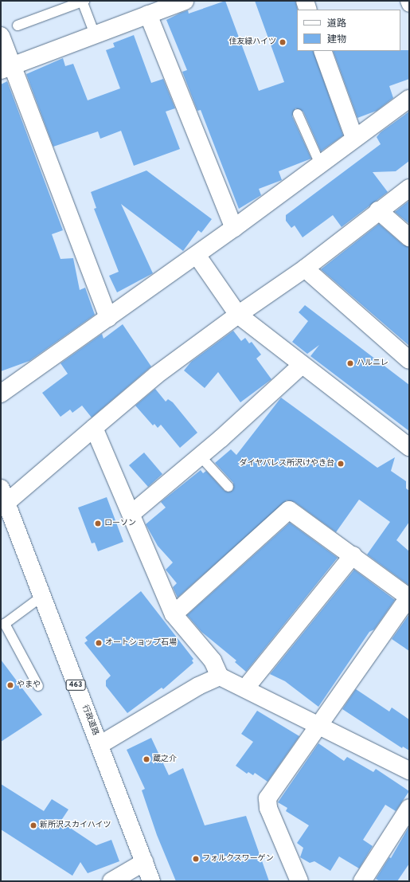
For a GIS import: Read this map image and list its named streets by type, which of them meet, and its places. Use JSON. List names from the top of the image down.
{
  "streets": {
    "main road": ["463", "行政道路"]
  },
  "places": [
    "住友緑ハイツ",
    "ハルニレ",
    "ダイヤパレス所沢けやき台",
    "ローソン",
    "オートショップ石場",
    "やまや",
    "蔵之介",
    "新所沢スカイハイツ",
    "フォルクスワーゲン"
  ],
  "legend": ["道路", "建物"]
}
